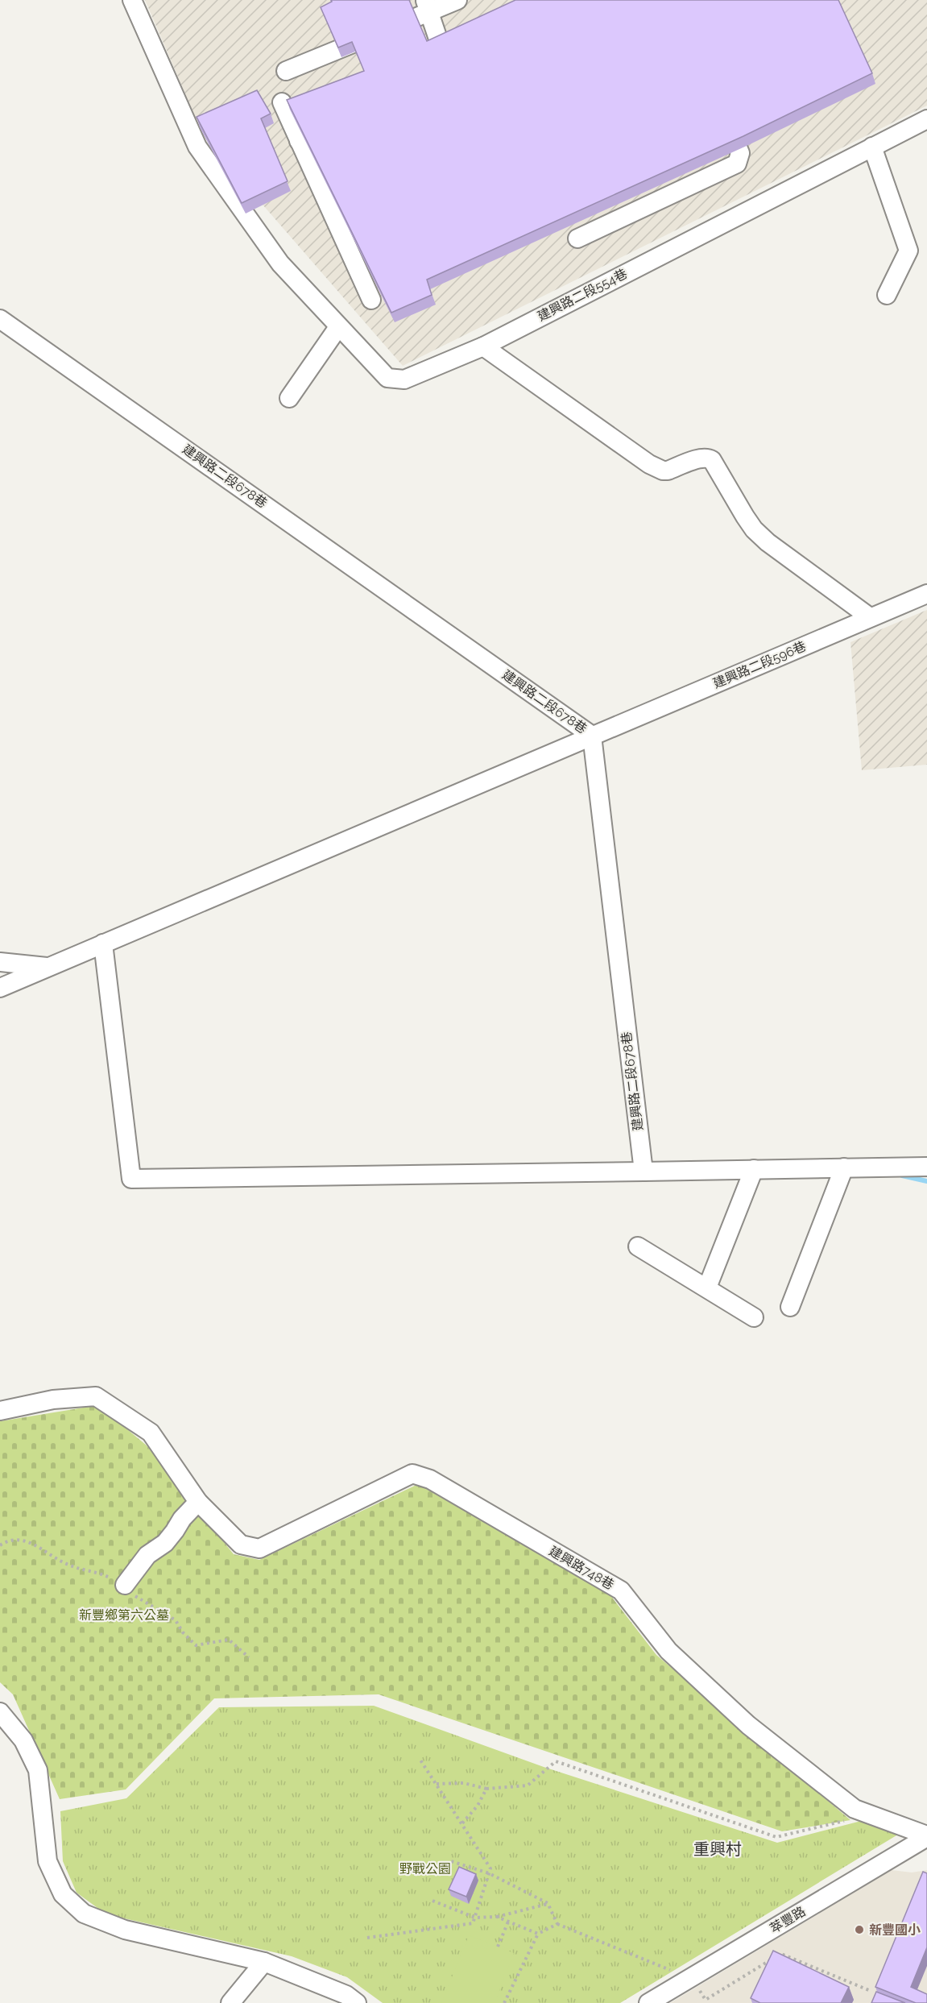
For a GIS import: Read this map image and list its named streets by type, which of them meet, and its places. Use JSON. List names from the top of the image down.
{
  "streets": {
    "street": [
      "建興路二段554巷",
      "建興路二段678巷",
      "建興路二段596巷",
      "建興路748巷",
      "萃豐路"
    ]
  },
  "crossings": [
    ["建興路二段678巷", "建興路二段596巷"],
    ["建興路748巷", "萃豐路"]
  ],
  "districts": ["重興村"],
  "parks": ["新豐鄉第六公墓", "野戰公園"],
  "places": ["新豐國小"]
}
